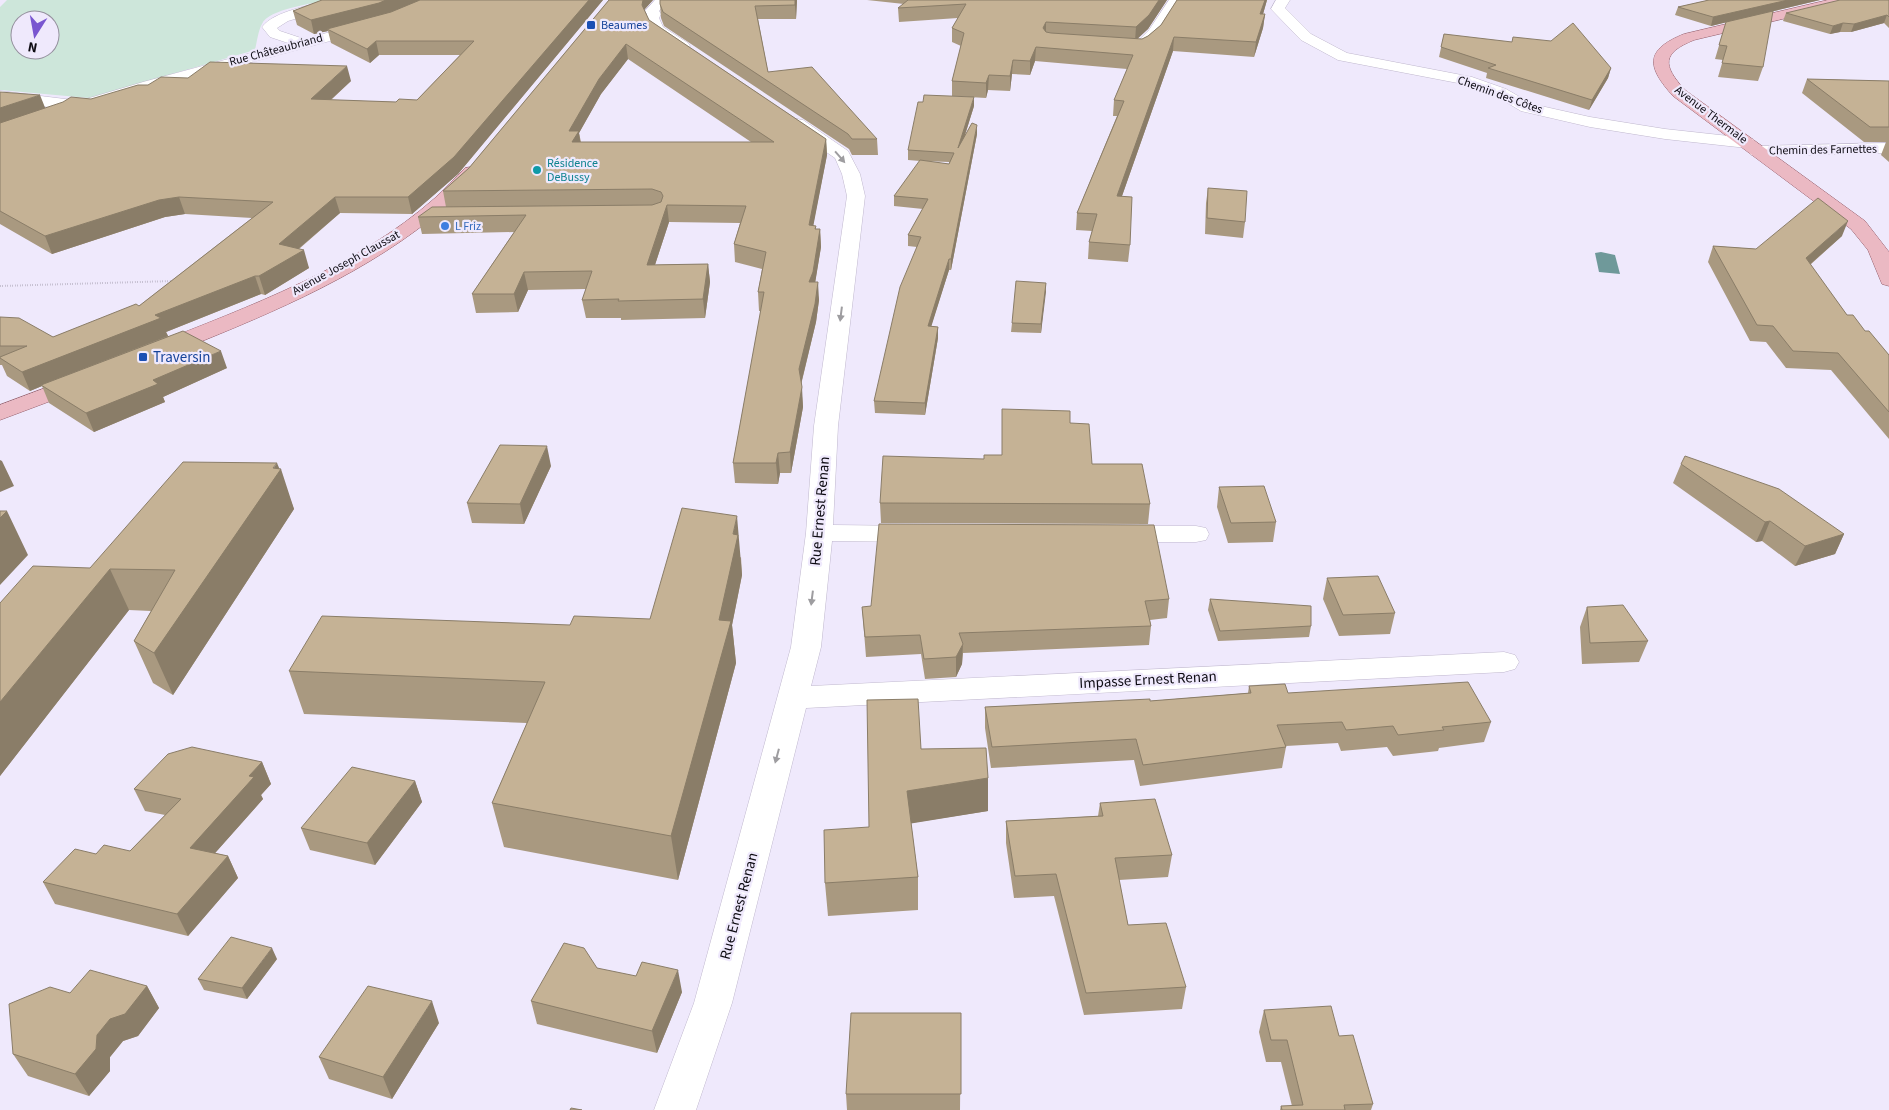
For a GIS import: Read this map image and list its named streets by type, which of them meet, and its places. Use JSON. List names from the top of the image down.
{
  "streets": {
    "main road": ["Avenue Thermale", "Avenue Joseph Claussat"],
    "street": [
      "Rue Châteaubriand",
      "Chemin des Côtes",
      "Chemin des Farnettes",
      "Rue Ernest Renan",
      "Impasse Ernest Renan"
    ]
  },
  "crossings": [
    ["Chemin des Côtes", "Avenue Thermale"],
    ["Chemin des Côtes", "Chemin des Farnettes"],
    ["Avenue Thermale", "Chemin des Farnettes"],
    ["Rue Ernest Renan", "Impasse Ernest Renan"]
  ],
  "one_way": ["Rue Ernest Renan"],
  "places": {
    "transit": ["Beaumes", "Traversin"],
    "other": ["Résidence DeBussy", "L Friz"]
  },
  "north": "bottom"
}
